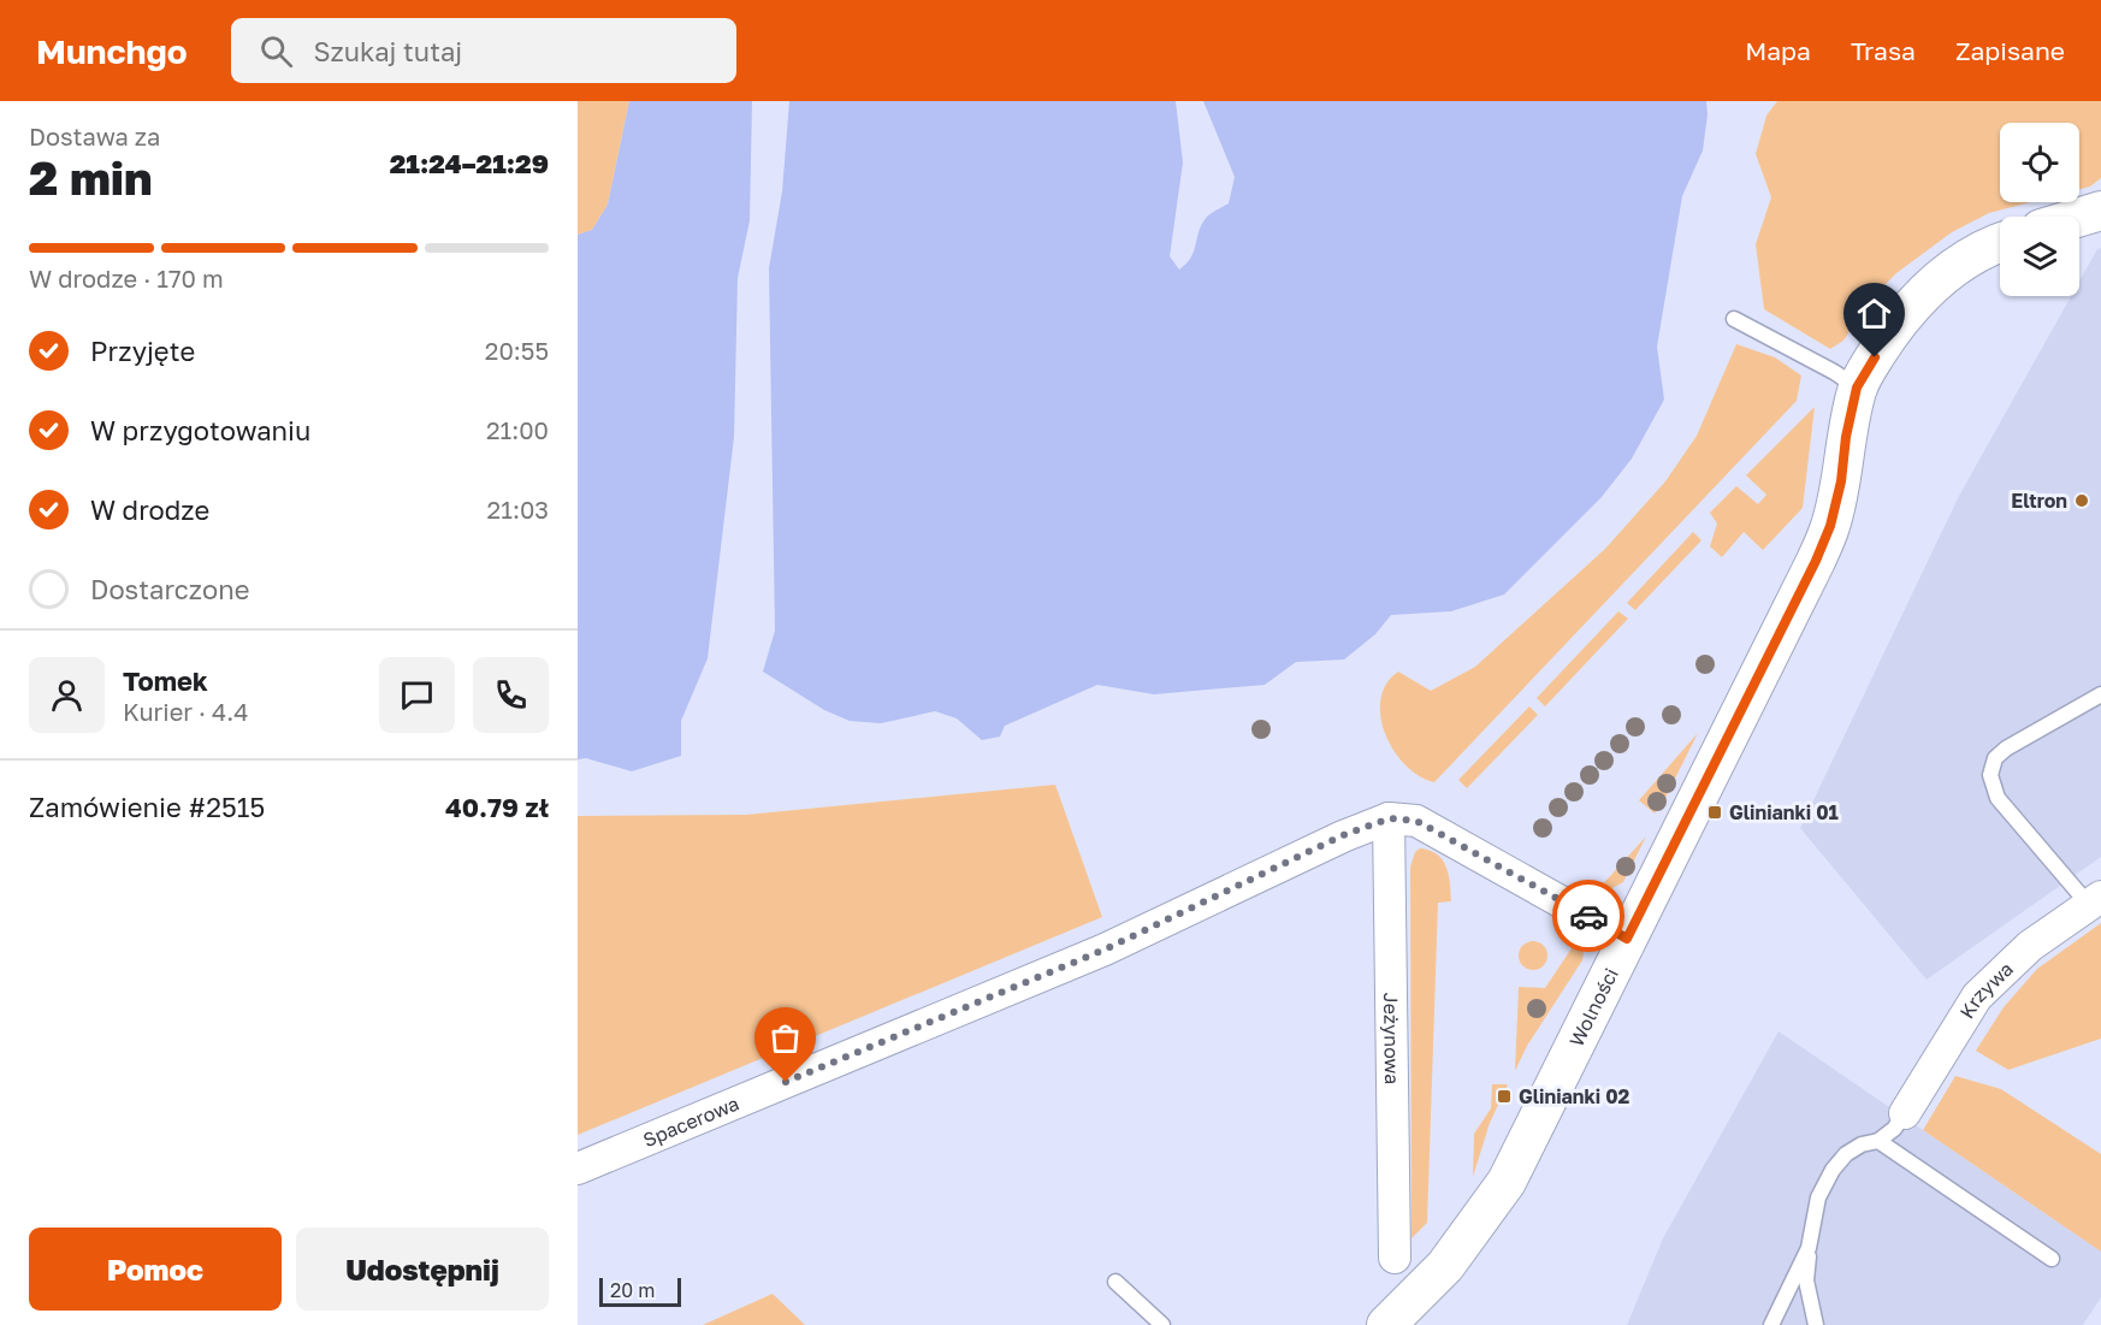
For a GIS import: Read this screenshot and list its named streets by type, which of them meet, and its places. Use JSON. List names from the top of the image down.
{
  "streets": {
    "street": [
      "Krzywa",
      "Wolności",
      "Jeżynowa",
      "Spacerowa"
    ]
  },
  "crossings": [
    ["Jeżynowa", "Spacerowa"]
  ],
  "places": {
    "other": ["Eltron"],
    "transit": ["Glinianki 01", "Glinianki 02"]
  },
  "scale_bar": "20 m",
  "page": {
    "header": "Munchgo",
    "search": "Szukaj tutaj",
    "nav": ["Mapa", "Trasa", "Zapisane"],
    "heading": ["2 min", "Dostawa za", "21:24–21:29"],
    "panel": [
      "Tomek",
      "Kurier · 4.4",
      "Zamówienie #2515",
      "40.79 zł"
    ],
    "bar": "W drodze · 170 m",
    "list": [
      ["Przyjęte", "20:55"],
      ["W przygotowaniu", "21:00"],
      ["W drodze", "21:03"],
      "Dostarczone"
    ],
    "buttons": ["Pomoc", "Udostępnij"],
    "scale": "20 m"
  }
}
